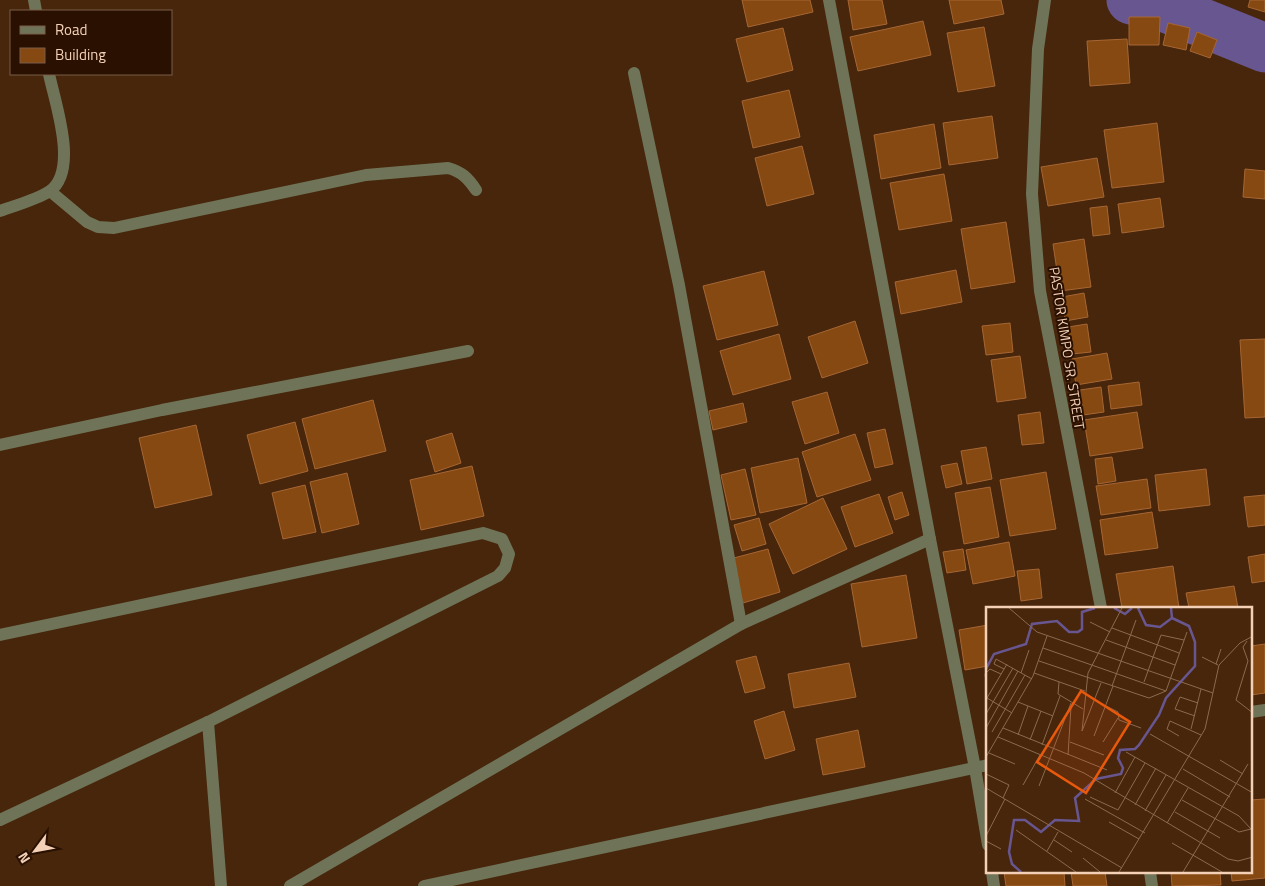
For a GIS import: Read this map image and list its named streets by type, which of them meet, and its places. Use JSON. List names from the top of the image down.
{
  "streets": {
    "street": ["PASTOR KIMPO SR. STREET"]
  },
  "legend": ["Road", "Building"],
  "north": "bottom left"
}
